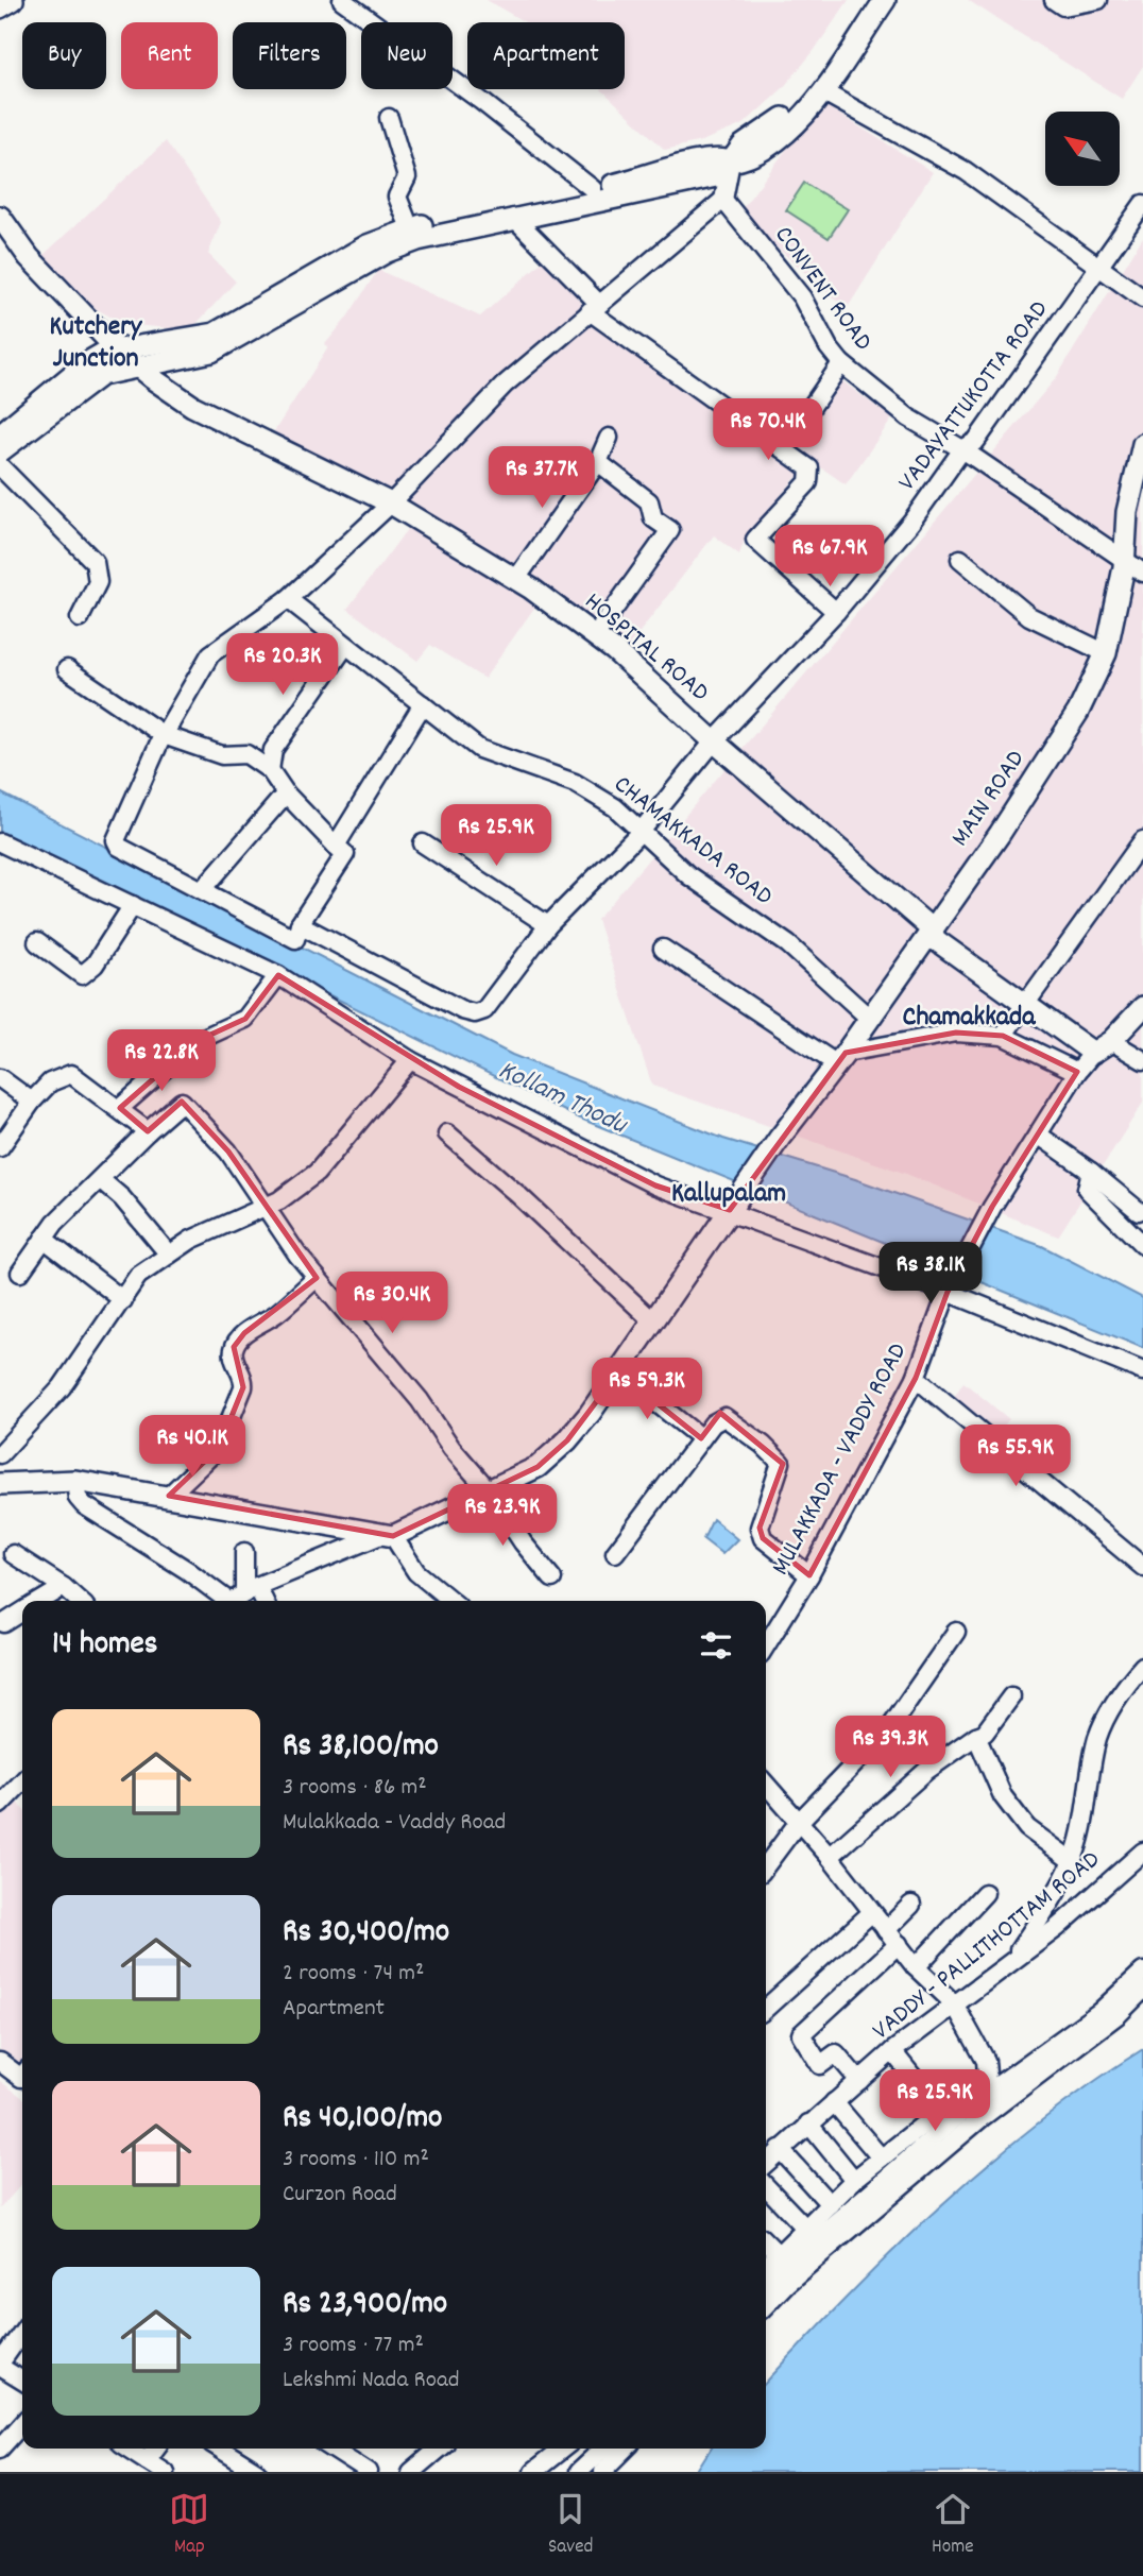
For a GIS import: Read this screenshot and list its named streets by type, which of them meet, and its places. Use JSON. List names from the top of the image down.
{
  "streets": {
    "main road": ["HOSPITAL ROAD", "MAIN ROAD"],
    "street": [
      "CONVENT ROAD",
      "VADAYATTUKOTTA ROAD",
      "CHAMAKKADA ROAD",
      "MULAKKADA - VADDY ROAD",
      "VADDY - PALLITHOTTAM ROAD"
    ]
  },
  "crossings": [
    ["CONVENT ROAD", "VADAYATTUKOTTA ROAD"],
    ["CONVENT ROAD", "MAIN ROAD"],
    ["VADAYATTUKOTTA ROAD", "HOSPITAL ROAD"],
    ["VADAYATTUKOTTA ROAD", "CHAMAKKADA ROAD"],
    ["HOSPITAL ROAD", "MAIN ROAD"],
    ["HOSPITAL ROAD", "MULAKKADA - VADDY ROAD"],
    ["MAIN ROAD", "CHAMAKKADA ROAD"]
  ],
  "districts": ["Kutchery Junction", "Chamakkada", "Kallupalam"],
  "water": ["Kollam Thodu"],
  "north": "top left",
  "page": {
    "chip": [
      "Buy",
      "Rent",
      "Filters",
      "New",
      "Apartment"
    ],
    "price": [
      "Rs 70.4K",
      "Rs 37.7K",
      "Rs 67.9K",
      "Rs 20.3K",
      "Rs 25.9K",
      "Rs 22.8K",
      "Rs 38.1K",
      "Rs 30.4K",
      "Rs 59.3K",
      "Rs 40.1K",
      "Rs 55.9K",
      "Rs 23.9K",
      "Rs 39.3K",
      "Rs 25.9K"
    ],
    "heading": "14 homes",
    "list": [
      {
        "name": "Rs 38,100/mo",
        "note": "3 rooms · 86 m² · Mulakkada - Vaddy Road"
      },
      {
        "name": "Rs 30,400/mo",
        "note": "2 rooms · 74 m² · Apartment"
      },
      {
        "name": "Rs 40,100/mo",
        "note": "3 rooms · 110 m² · Curzon Road"
      },
      {
        "name": "Rs 23,900/mo",
        "note": "3 rooms · 77 m² · Lekshmi Nada Road"
      }
    ],
    "tabs": ["Map", "Saved", "Home"]
  }
}
